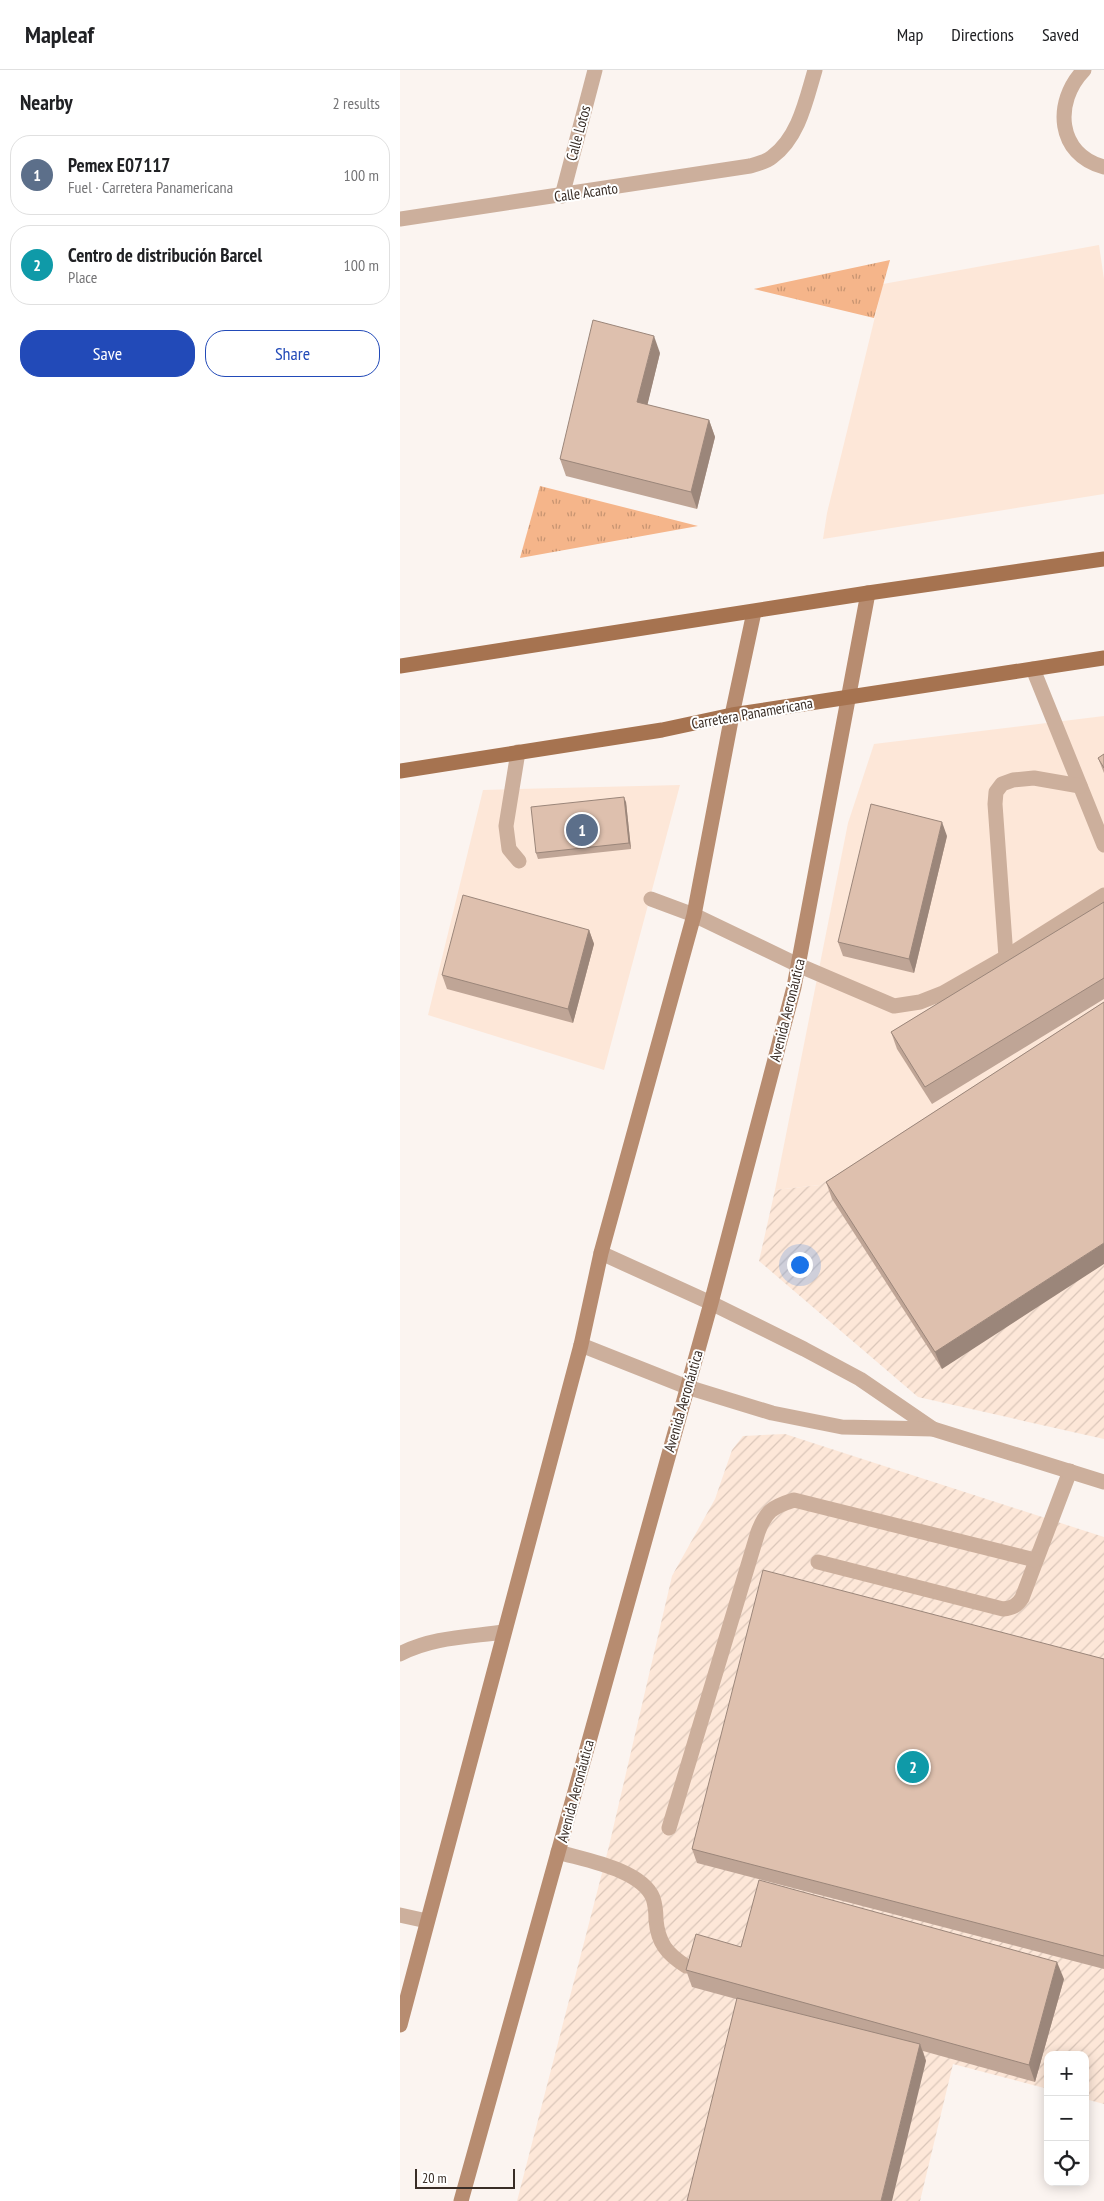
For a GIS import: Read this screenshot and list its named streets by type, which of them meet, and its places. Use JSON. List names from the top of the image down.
{
  "streets": {
    "main road": ["Carretera Panamericana", "Avenida Aeronáutica"],
    "street": ["Calle Lotos", "Calle Acanto"]
  },
  "crossings": [
    ["Calle Lotos", "Calle Acanto"],
    ["Carretera Panamericana", "Avenida Aeronáutica"]
  ],
  "scale_bar": "20 m",
  "page": {
    "header": "Mapleaf",
    "nav": ["Map", "Directions", "Saved"],
    "heading": ["Nearby", "2 results"],
    "list": [
      {
        "mark": "1",
        "name": "Pemex E07117",
        "note": "Fuel · Carretera Panamericana",
        "value": "100 m"
      },
      {
        "mark": "2",
        "name": "Centro de distribución Barcel",
        "note": "Place",
        "value": "100 m"
      }
    ],
    "buttons": ["Save", "Share"],
    "pins": ["1", "2"],
    "map_buttons": ["+", "−"],
    "scale": "20 m"
  }
}
